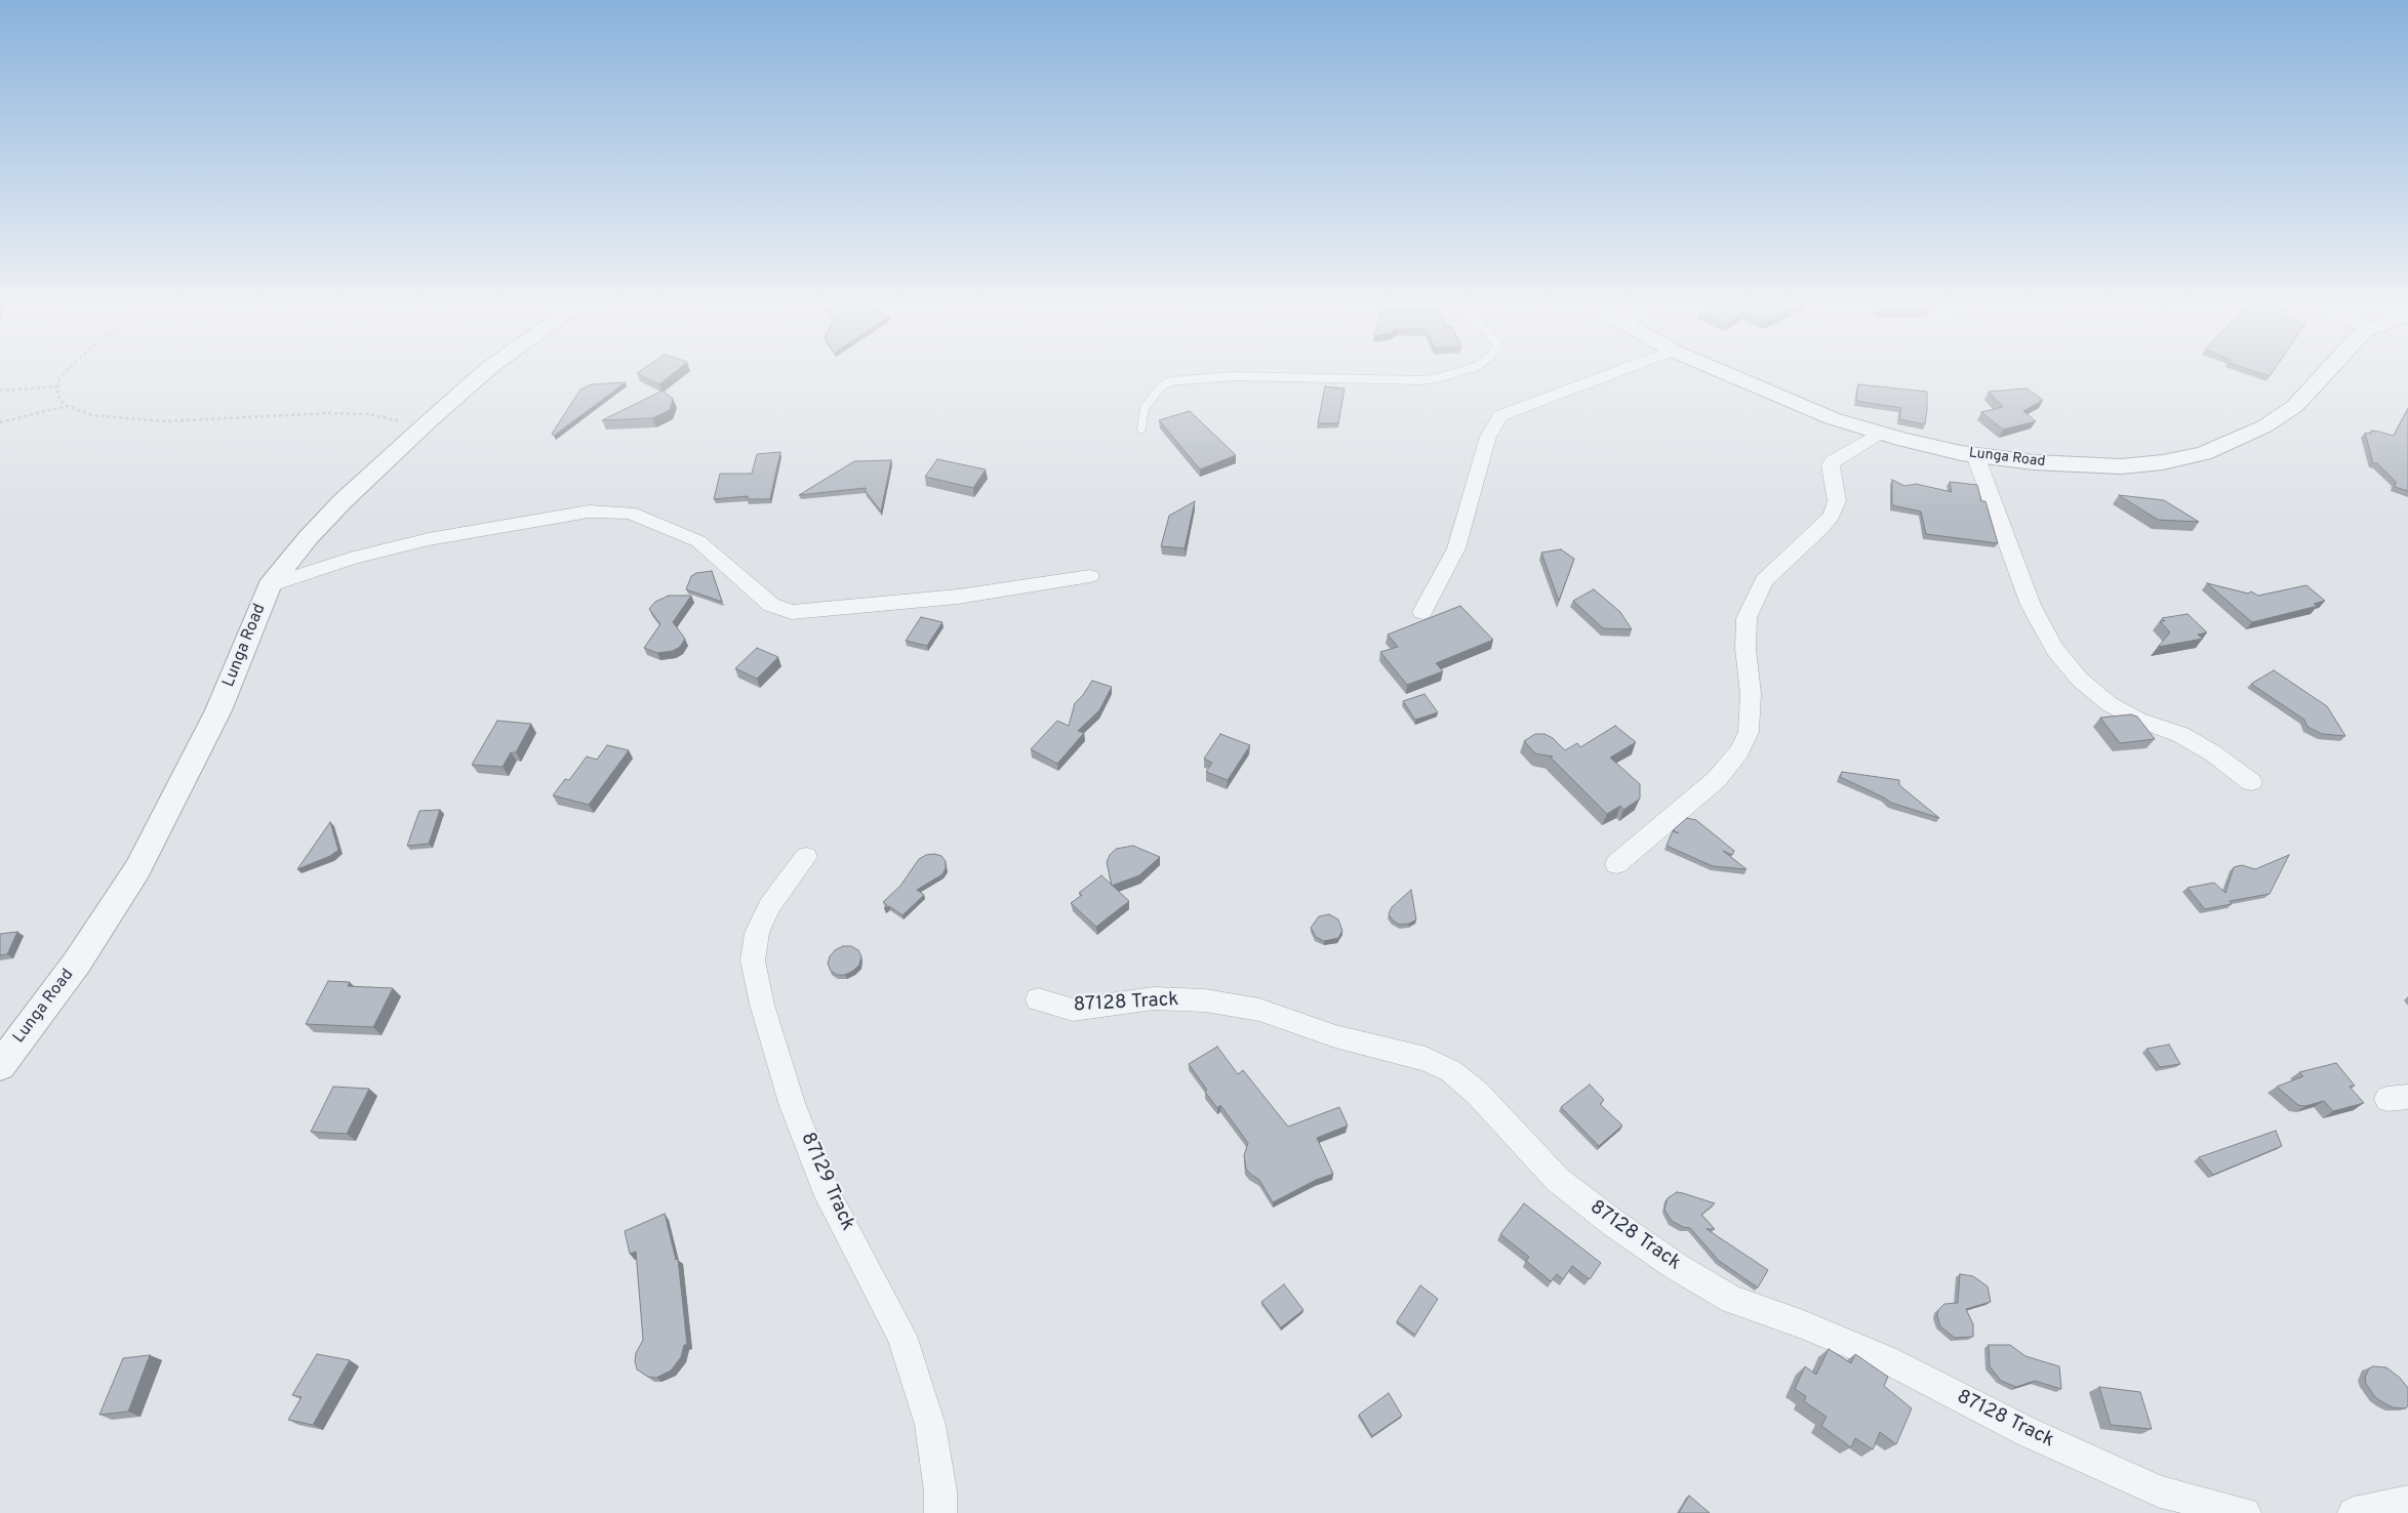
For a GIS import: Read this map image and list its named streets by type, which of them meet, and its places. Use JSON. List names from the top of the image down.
{
  "streets": {
    "street": ["Lunga Road", "87128 Track", "87129 Track"]
  }
}
